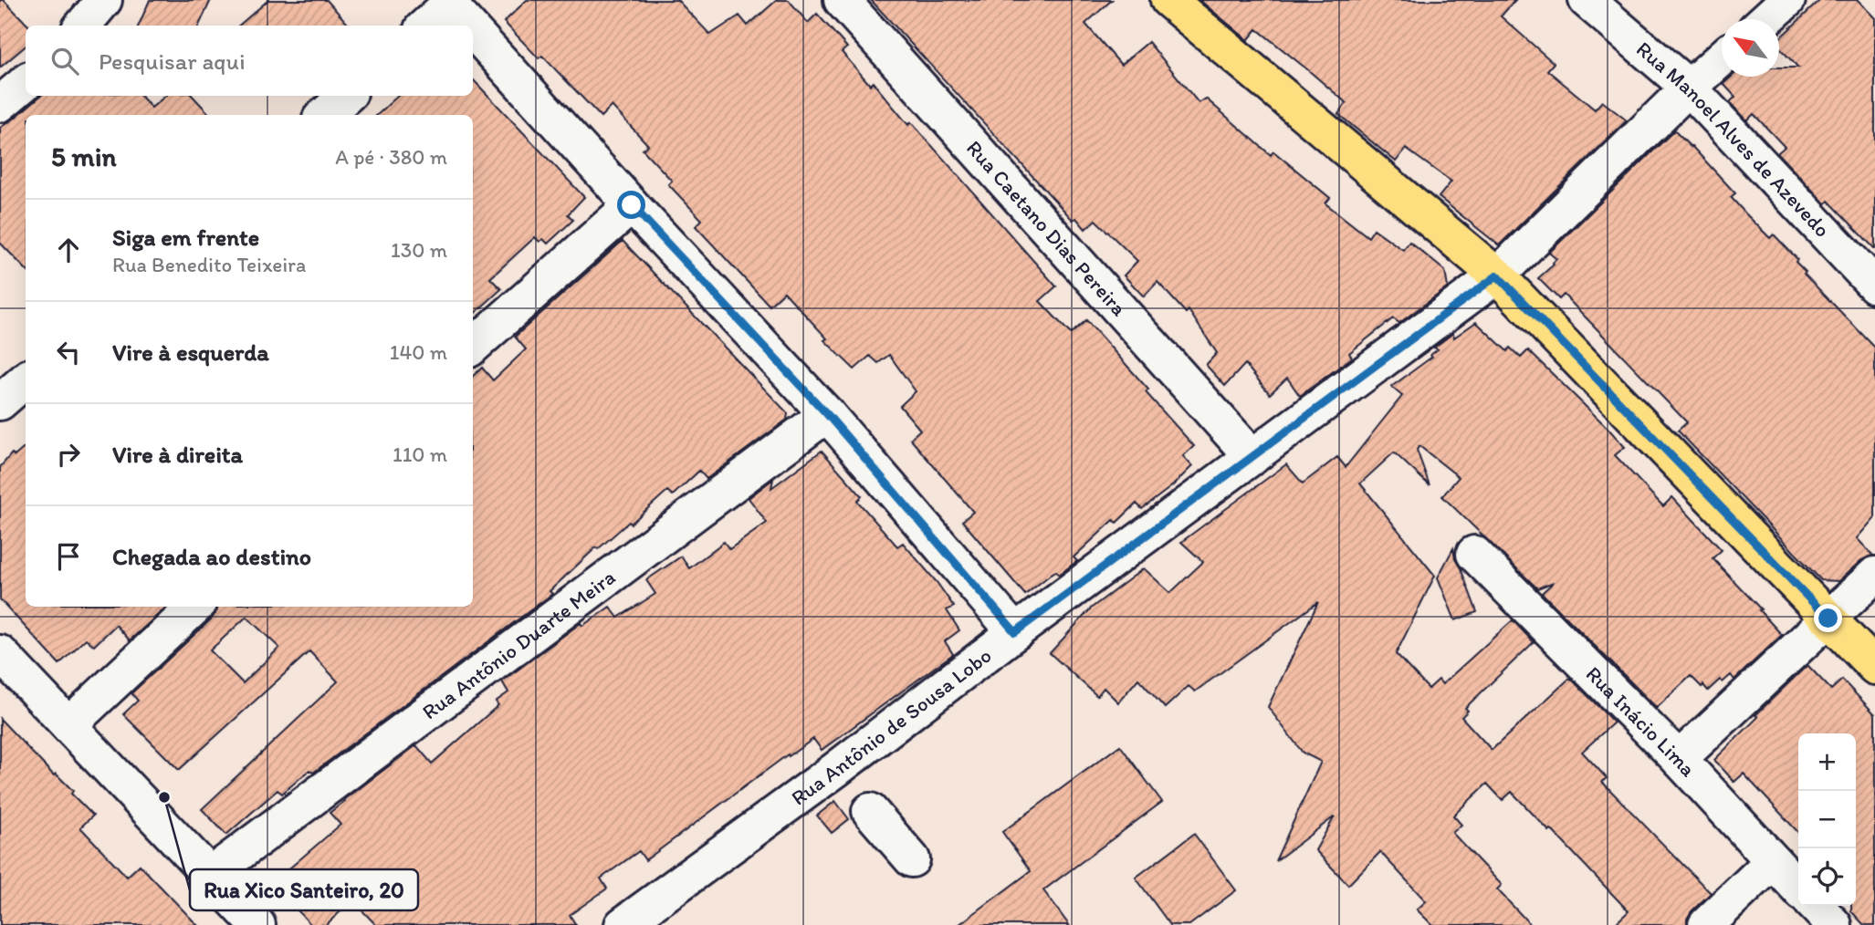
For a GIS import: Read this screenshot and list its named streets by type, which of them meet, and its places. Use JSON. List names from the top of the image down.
{
  "streets": {
    "street": [
      "Rua Manoel Alves de Azevedo",
      "Rua Caetano Dias Pereira",
      "Rua Antônio Duarte Meira",
      "Rua Inácio Lima",
      "Rua Antônio de Sousa Lobo"
    ]
  },
  "crossings": [
    ["Rua Manoel Alves de Azevedo", "Rua Antônio de Sousa Lobo"],
    ["Rua Caetano Dias Pereira", "Rua Antônio de Sousa Lobo"]
  ],
  "places": ["Rua Xico Santeiro, 20"],
  "north": "top left",
  "page": {
    "search": "Pesquisar aqui",
    "heading": ["5 min", "A pé · 380 m"],
    "list": [
      ["Siga em frente", "Rua Benedito Teixeira", "130 m"],
      ["Vire à esquerda", "140 m"],
      ["Vire à direita", "110 m"],
      "Chegada ao destino"
    ],
    "map_buttons": ["+", "−"]
  }
}
